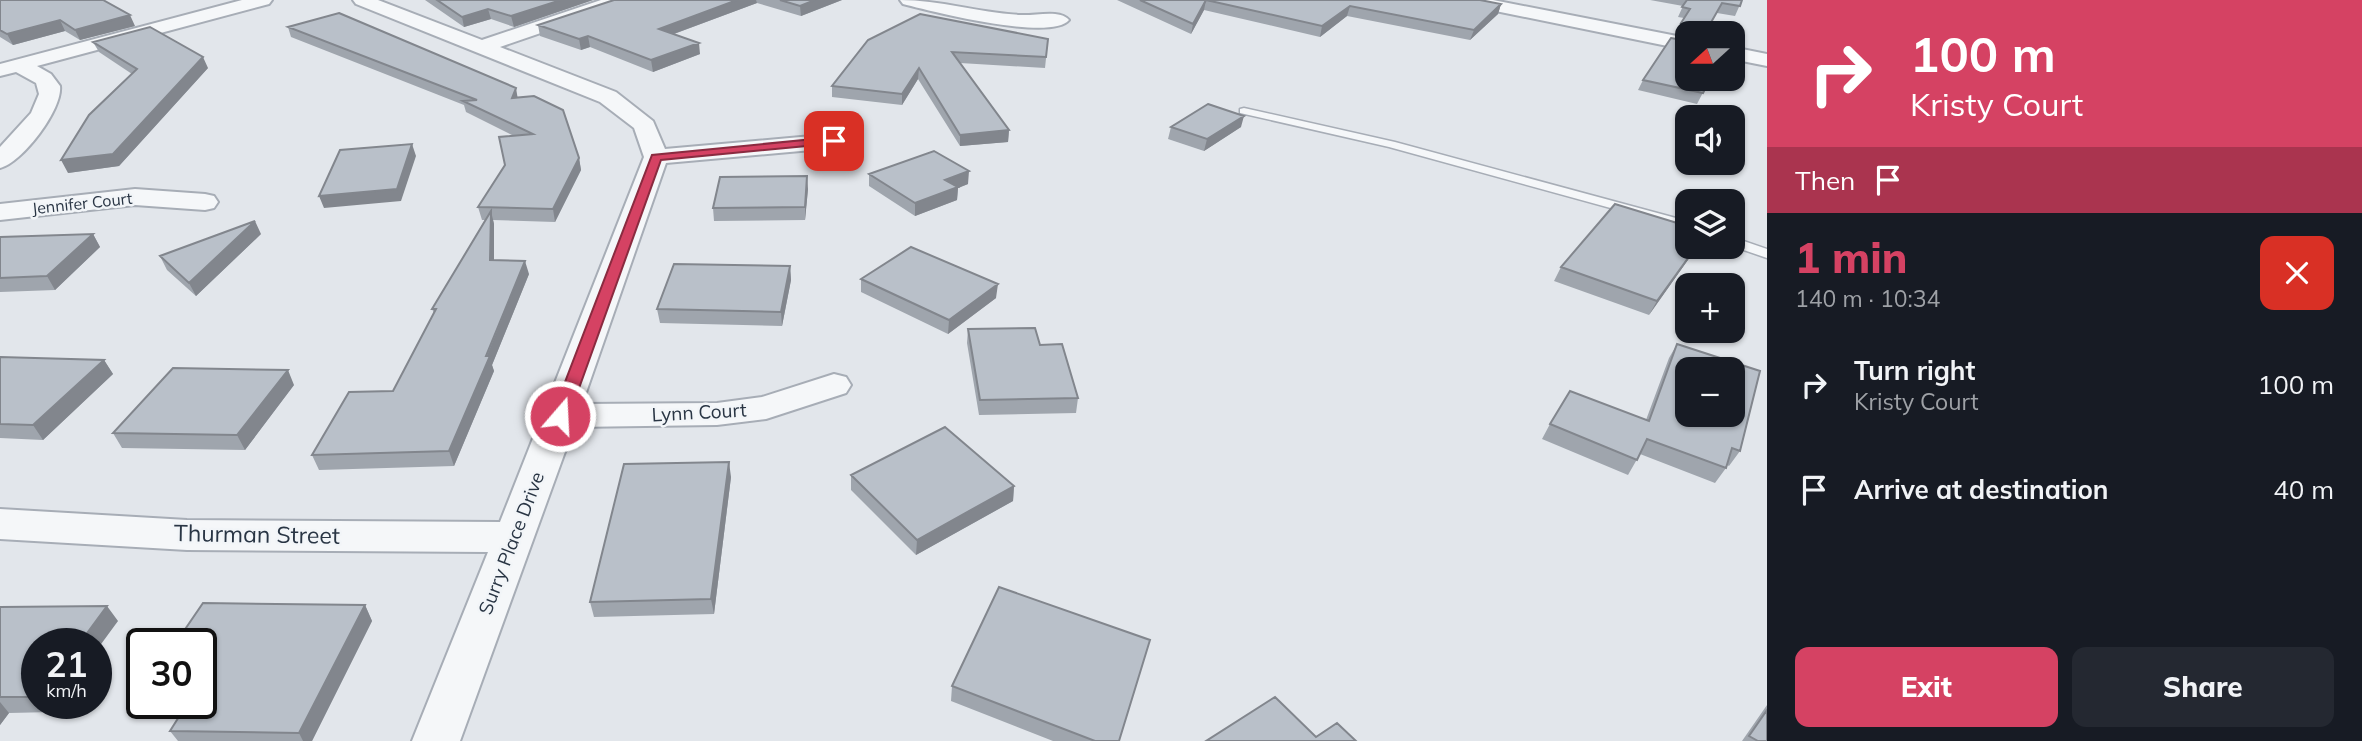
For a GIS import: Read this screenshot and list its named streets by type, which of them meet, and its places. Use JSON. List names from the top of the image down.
{
  "streets": {
    "street": [
      "Jennifer Court",
      "Lynn Court",
      "Thurman Street",
      "Surry Place Drive"
    ]
  },
  "crossings": [
    ["Lynn Court", "Surry Place Drive"],
    ["Thurman Street", "Surry Place Drive"]
  ],
  "north": "left",
  "page": {
    "turn": ["100 m", "Kristy Court"],
    "map_buttons": ["+", "−"],
    "then": "Then",
    "heading": ["1 min", "140 m · 10:34"],
    "list": [
      {
        "name": "Turn right",
        "note": "Kristy Court",
        "value": "100 m"
      },
      {
        "name": "Arrive at destination",
        "value": "40 m"
      }
    ],
    "speed": "21 km/h",
    "limit": "30",
    "buttons": ["Exit", "Share"]
  }
}
